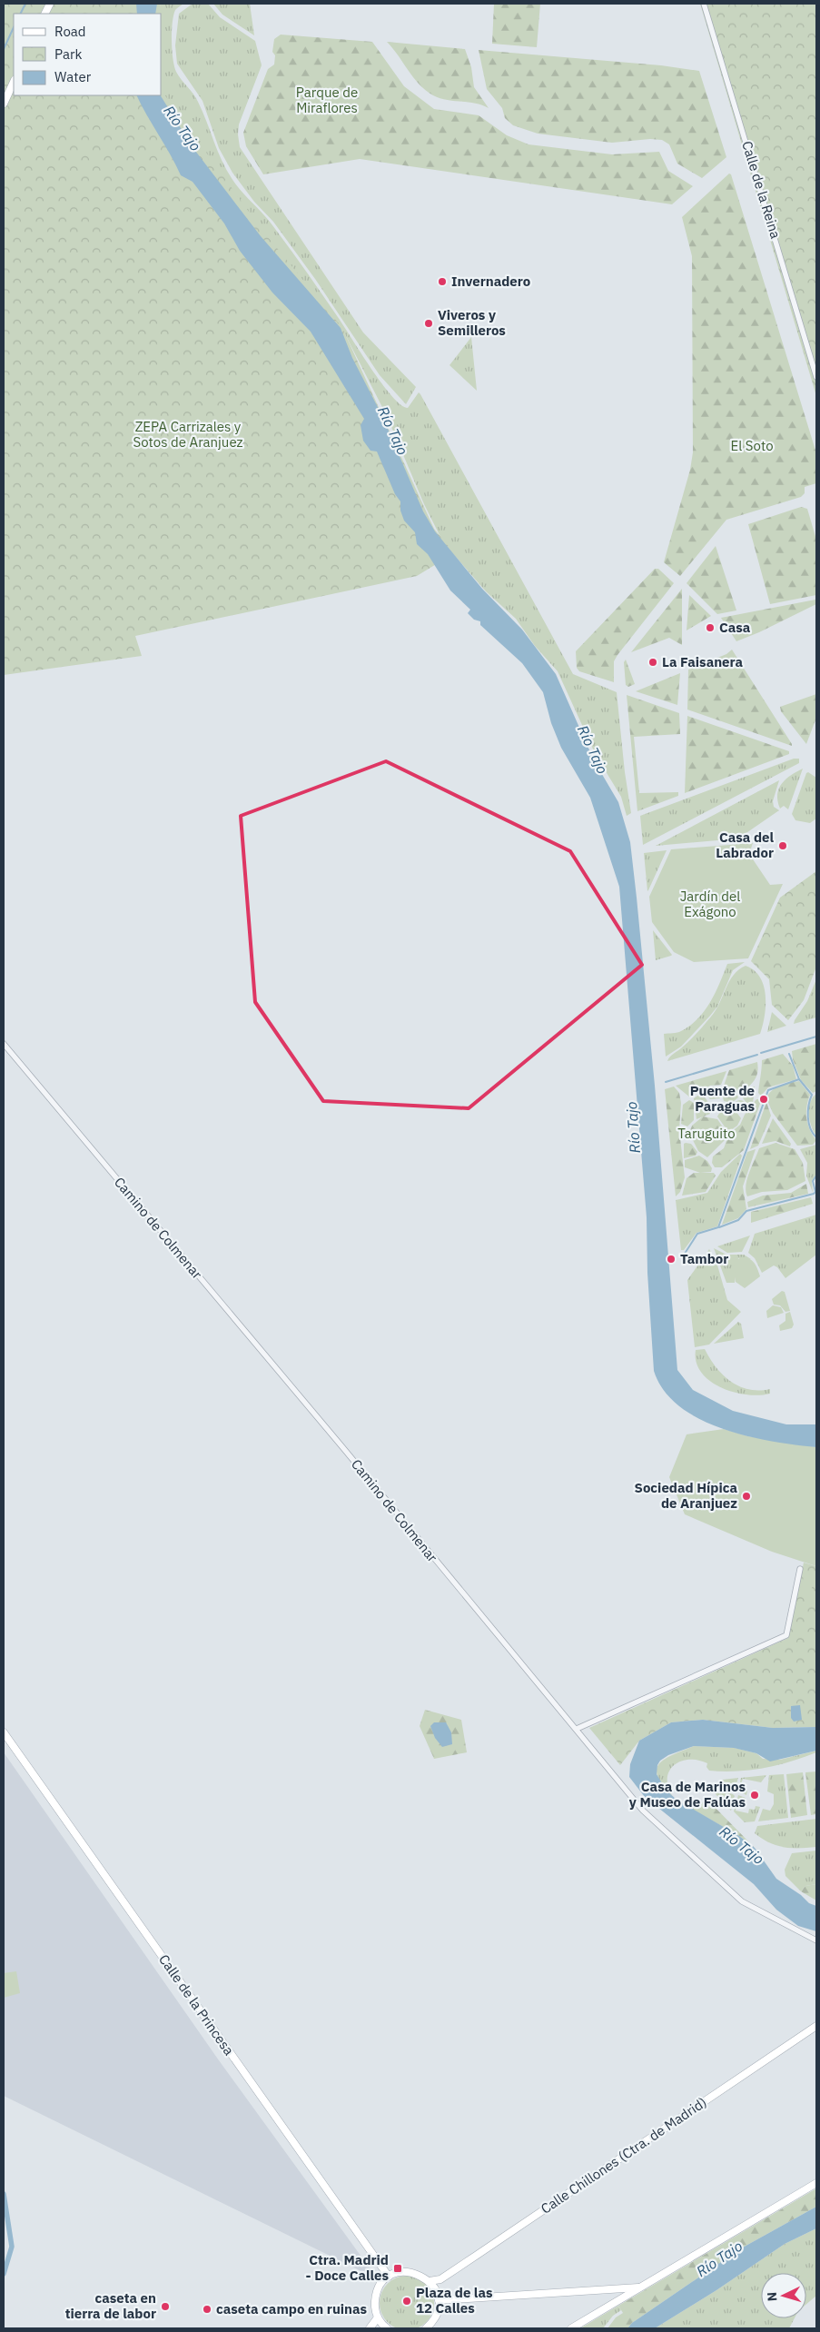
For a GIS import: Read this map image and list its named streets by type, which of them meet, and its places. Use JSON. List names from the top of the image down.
{
  "streets": {
    "main road": ["Calle de la Princesa", "Calle Chillones (Ctra. de Madrid)"],
    "street": ["Calle de la Reina", "Camino de Colmenar"]
  },
  "water": ["Río Tajo"],
  "parks": [
    "Parque de Miraflores",
    "ZEPA Carrizales y Sotos de Aranjuez",
    "El Soto",
    "Jardín del Exágono",
    "Taruguito"
  ],
  "places": {
    "other": [
      "Invernadero",
      "Viveros y Semilleros",
      "Casa",
      "La Faisanera",
      "Casa del Labrador",
      "Puente de Paraguas",
      "Tambor",
      "Sociedad Hípica de Aranjuez",
      "Casa de Marinos y Museo de Falúas",
      "Plaza de las 12 Calles",
      "caseta en tierra de labor",
      "caseta campo en ruinas"
    ],
    "transit": ["Ctra. Madrid - Doce Calles"]
  },
  "legend": ["Road", "Park", "Water"],
  "north": "left"
}
